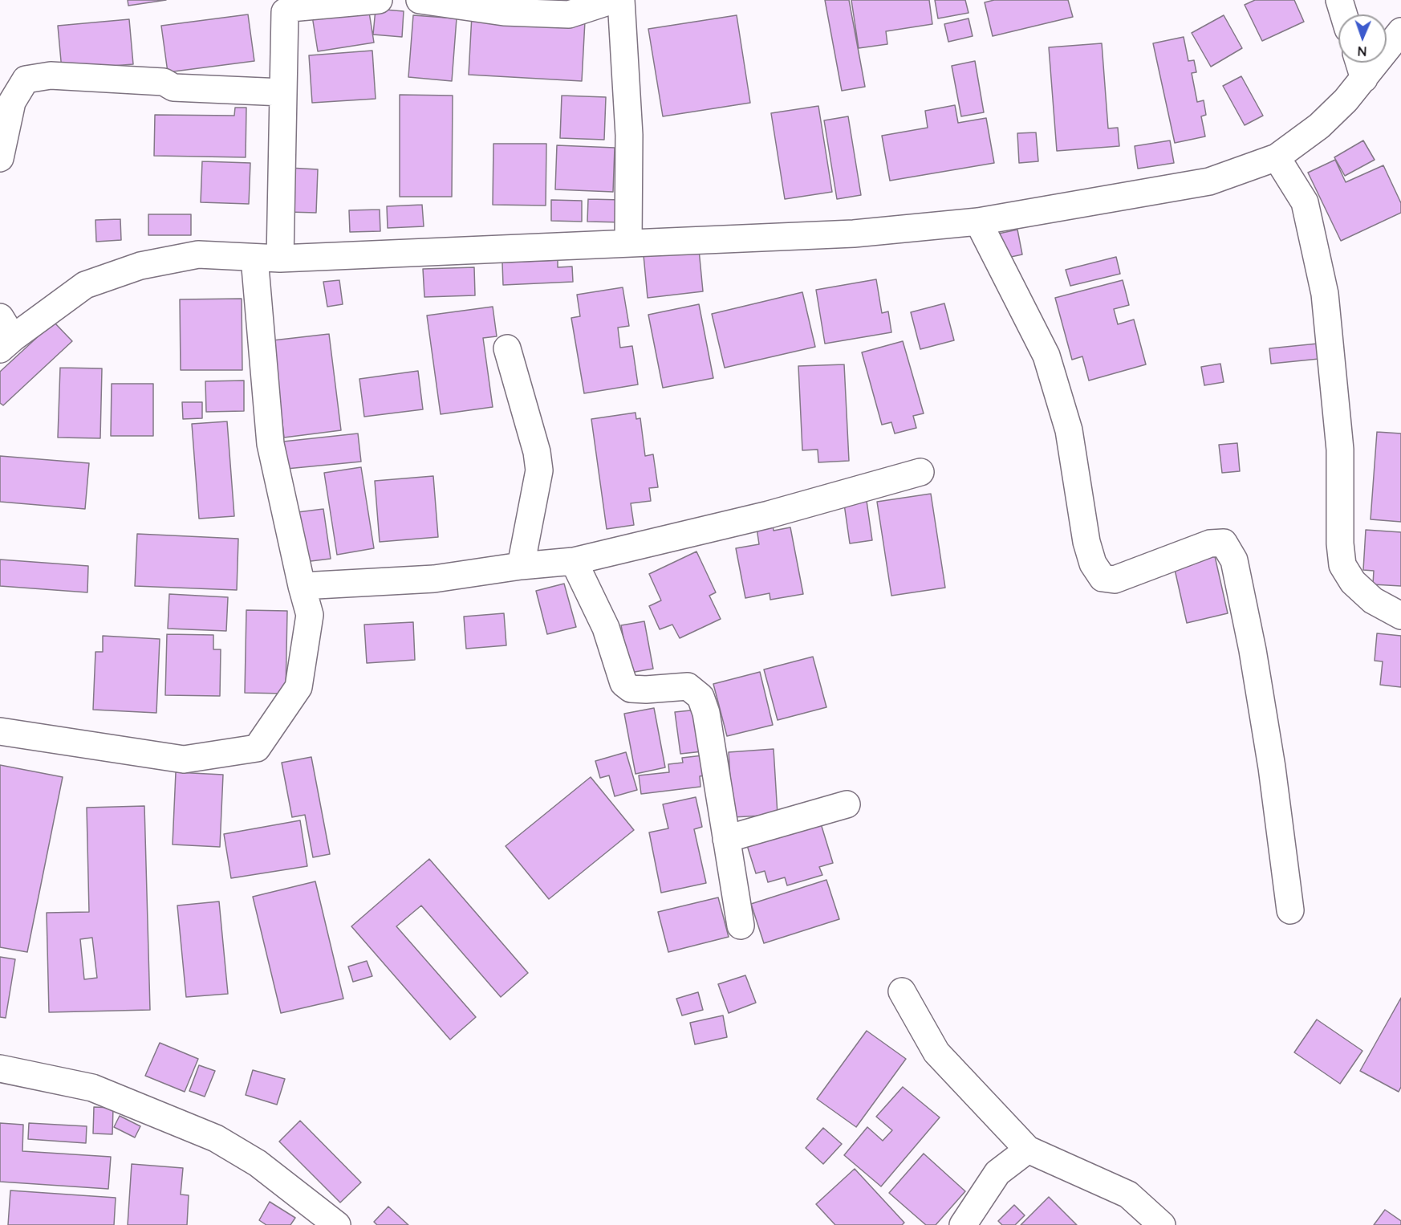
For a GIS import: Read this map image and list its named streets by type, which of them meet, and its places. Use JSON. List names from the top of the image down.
{
  "north": "bottom"
}
